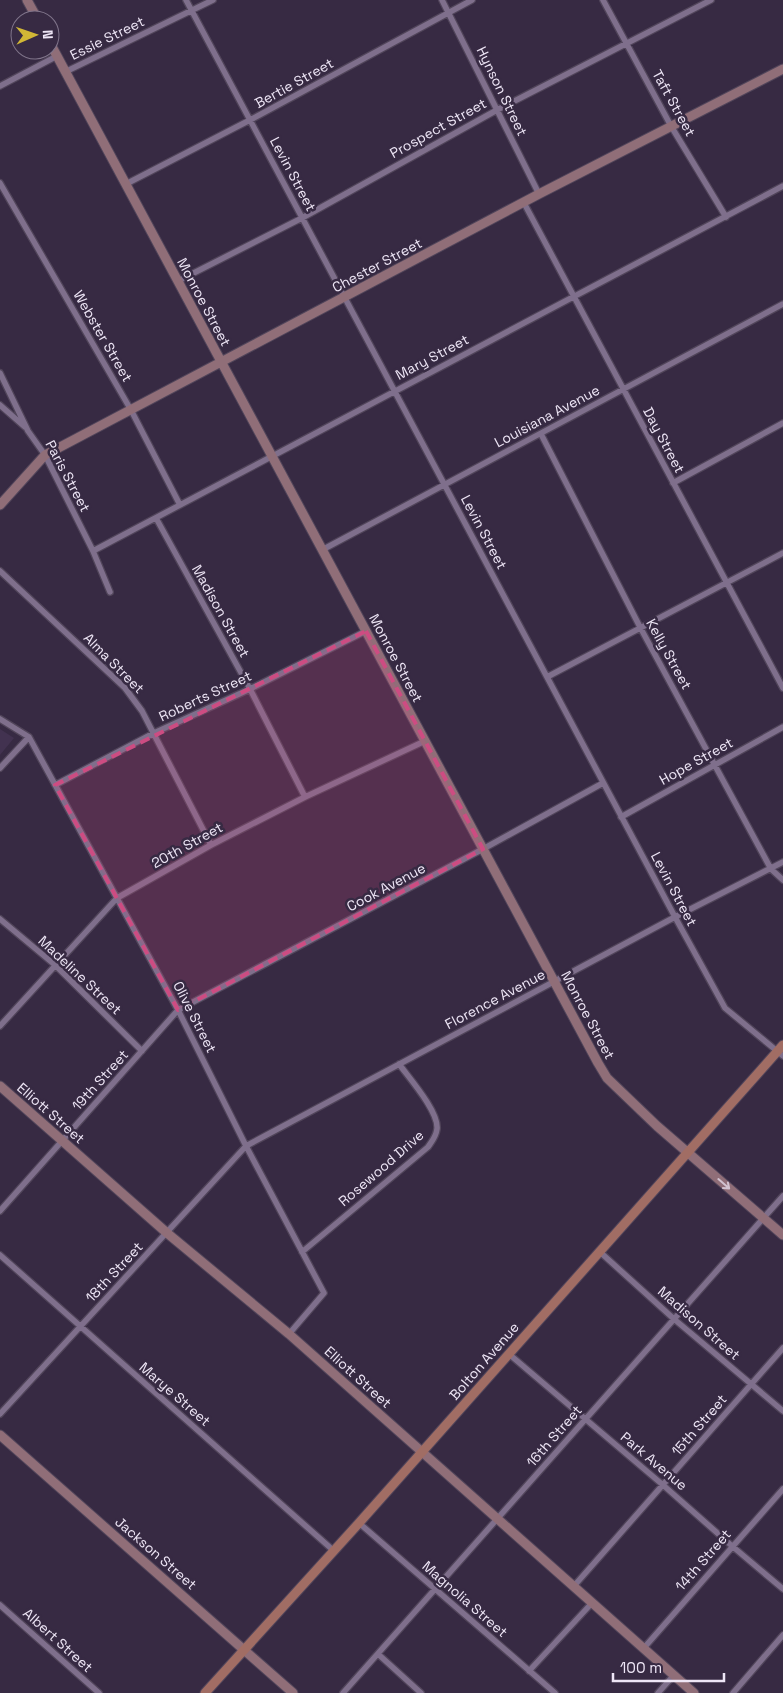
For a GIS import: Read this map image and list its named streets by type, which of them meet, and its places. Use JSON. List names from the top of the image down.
{
  "streets": {
    "main road": [
      "Chester Street",
      "Monroe Street",
      "Elliott Street",
      "Bolton Avenue",
      "Jackson Street"
    ],
    "street": [
      "Essie Street",
      "Bertie Street",
      "Hynson Street",
      "Taft Street",
      "Prospect Street",
      "Levin Street",
      "Webster Street",
      "Mary Street",
      "Louisiana Avenue",
      "Day Street",
      "Paris Street",
      "Madison Street",
      "Kelly Street",
      "Alma Street",
      "Roberts Street",
      "Hope Street",
      "20th Street",
      "Cook Avenue",
      "Madeline Street",
      "Florence Avenue",
      "Olive Street",
      "19th Street",
      "Rosewood Drive",
      "18th Street",
      "Marye Street",
      "15th Street",
      "16th Street",
      "Park Avenue",
      "14th Street",
      "Magnolia Street",
      "Albert Street"
    ]
  },
  "crossings": [
    ["Essie Street", "Levin Street"],
    ["Essie Street", "Monroe Street"],
    ["Bertie Street", "Hynson Street"],
    ["Bertie Street", "Levin Street"],
    ["Bertie Street", "Monroe Street"],
    ["Hynson Street", "Prospect Street"],
    ["Hynson Street", "Chester Street"],
    ["Taft Street", "Prospect Street"],
    ["Taft Street", "Chester Street"],
    ["Taft Street", "Mary Street"],
    ["Prospect Street", "Levin Street"],
    ["Prospect Street", "Monroe Street"],
    ["Levin Street", "Chester Street"],
    ["Levin Street", "Mary Street"],
    ["Levin Street", "Louisiana Avenue"],
    ["Levin Street", "Hope Street"],
    ["Levin Street", "Cook Avenue"],
    ["Levin Street", "Florence Avenue"],
    ["Levin Street", "Bolton Avenue"],
    ["Chester Street", "Monroe Street"],
    ["Chester Street", "Webster Street"],
    ["Chester Street", "Day Street"],
    ["Chester Street", "Paris Street"],
    ["Monroe Street", "Mary Street"],
    ["Monroe Street", "Louisiana Avenue"],
    ["Monroe Street", "Roberts Street"],
    ["Monroe Street", "20th Street"],
    ["Monroe Street", "Cook Avenue"],
    ["Monroe Street", "Florence Avenue"],
    ["Monroe Street", "Bolton Avenue"],
    ["Monroe Street", "16th Street"],
    ["Webster Street", "Mary Street"],
    ["Mary Street", "Day Street"],
    ["Mary Street", "Paris Street"],
    ["Mary Street", "Madison Street"],
    ["Louisiana Avenue", "Day Street"],
    ["Louisiana Avenue", "Kelly Street"],
    ["Madison Street", "Roberts Street"],
    ["Madison Street", "20th Street"],
    ["Madison Street", "Bolton Avenue"],
    ["Madison Street", "15th Street"],
    ["Madison Street", "16th Street"],
    ["Kelly Street", "Hope Street"],
    ["Kelly Street", "Florence Avenue"],
    ["Alma Street", "Roberts Street"],
    ["Alma Street", "20th Street"],
    ["Roberts Street", "Olive Street"],
    ["20th Street", "Madeline Street"],
    ["20th Street", "Olive Street"],
    ["Cook Avenue", "Olive Street"],
    ["Cook Avenue", "19th Street"],
    ["Madeline Street", "19th Street"],
    ["Florence Avenue", "Olive Street"],
    ["Florence Avenue", "Rosewood Drive"],
    ["Florence Avenue", "18th Street"],
    ["Olive Street", "19th Street"],
    ["Olive Street", "Elliott Street"],
    ["Olive Street", "Rosewood Drive"],
    ["Olive Street", "18th Street"],
    ["19th Street", "Elliott Street"],
    ["Elliott Street", "18th Street"],
    ["Elliott Street", "Bolton Avenue"],
    ["Elliott Street", "15th Street"],
    ["Elliott Street", "16th Street"],
    ["Elliott Street", "14th Street"],
    ["18th Street", "Marye Street"],
    ["Bolton Avenue", "Marye Street"],
    ["Bolton Avenue", "Park Avenue"],
    ["Bolton Avenue", "Jackson Street"],
    ["Bolton Avenue", "Magnolia Street"],
    ["15th Street", "Park Avenue"],
    ["16th Street", "Park Avenue"],
    ["16th Street", "Magnolia Street"],
    ["Park Avenue", "14th Street"]
  ],
  "scale_bar": "100 m",
  "north": "right"
}
